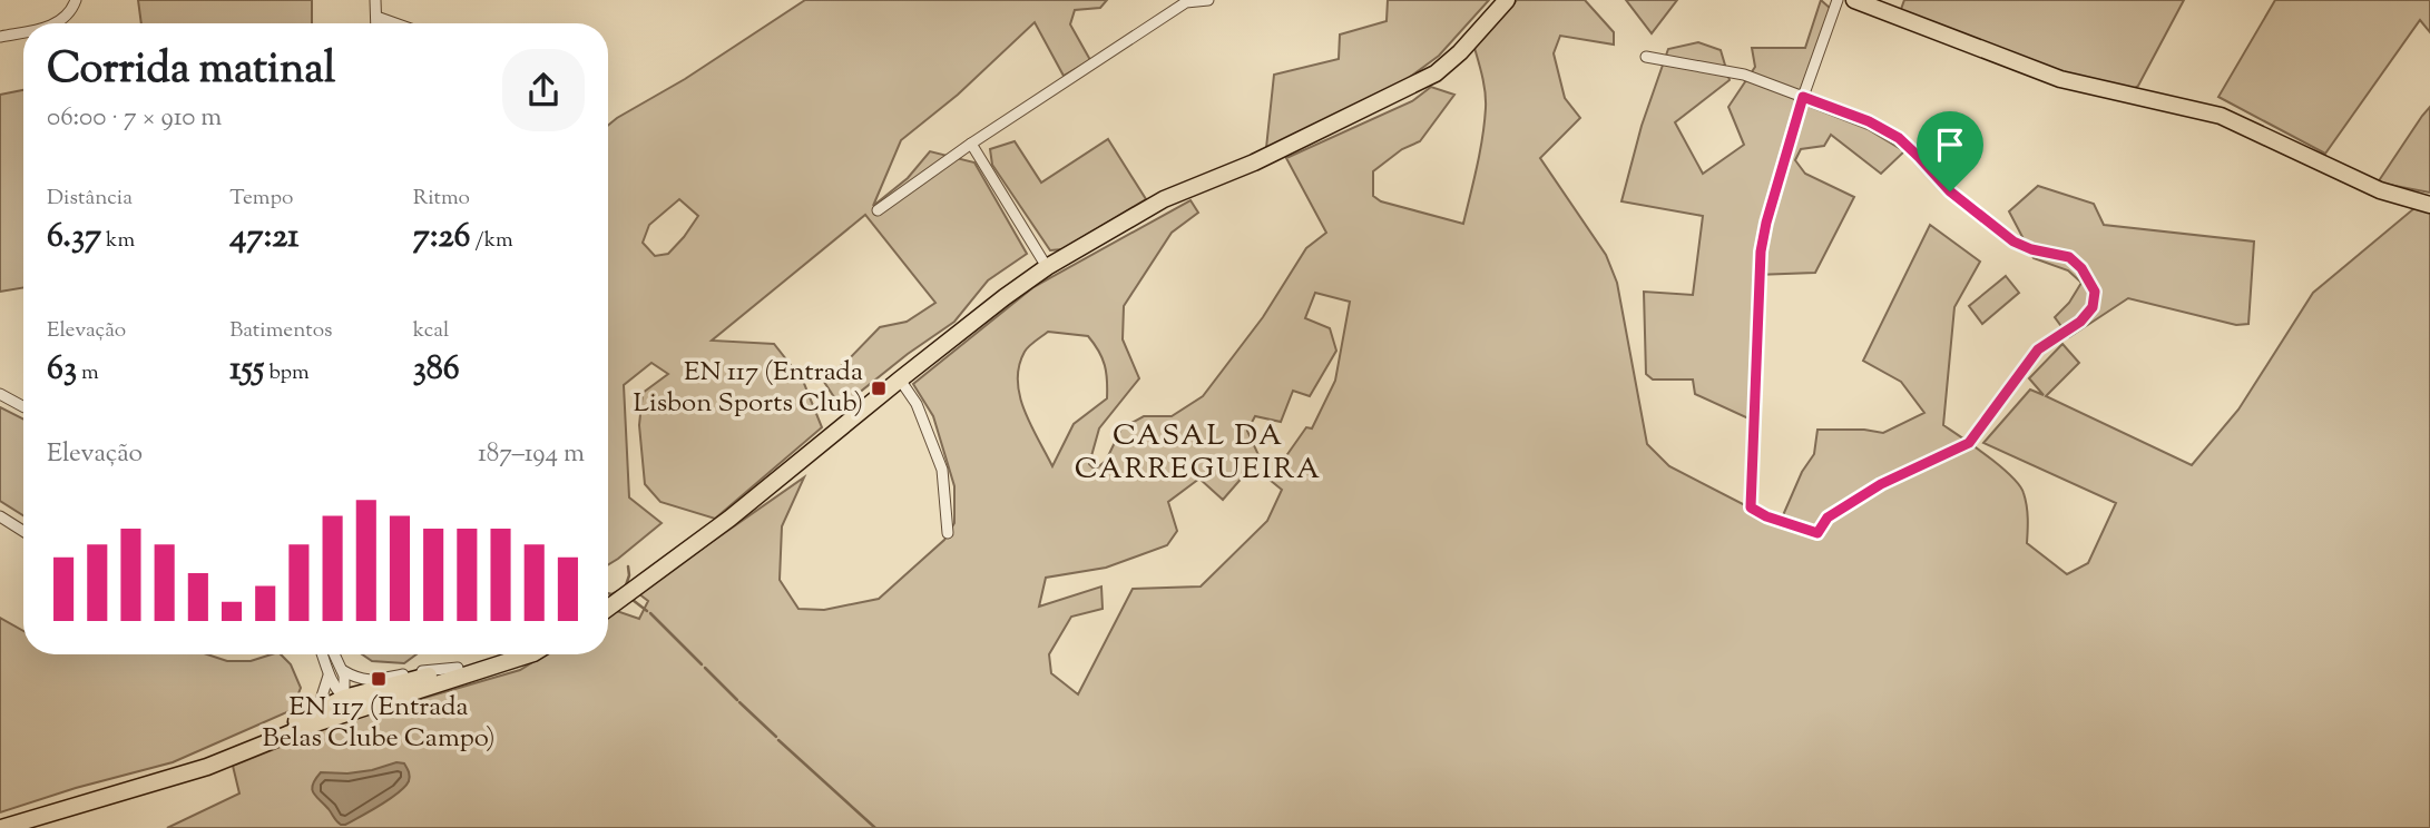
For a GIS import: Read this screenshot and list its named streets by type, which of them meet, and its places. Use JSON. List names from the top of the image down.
{
  "districts": ["CASAL DA CARREGUEIRA"],
  "places": {
    "transit": ["EN 117 (Entrada Lisbon Sports Club)", "EN 117 (Entrada Belas Clube Campo)"]
  },
  "page": {
    "heading": ["Corrida matinal", "06:00 · 7 × 910 m"],
    "stats": [
      ["Distância", "6.37 km"],
      ["Tempo", "47:21"],
      ["Ritmo", "7:26 /km"],
      ["Elevação", "63 m"],
      ["Batimentos", "155 bpm"],
      ["kcal", "386"]
    ],
    "chart": ["Elevação", "187–194 m"]
  }
}
